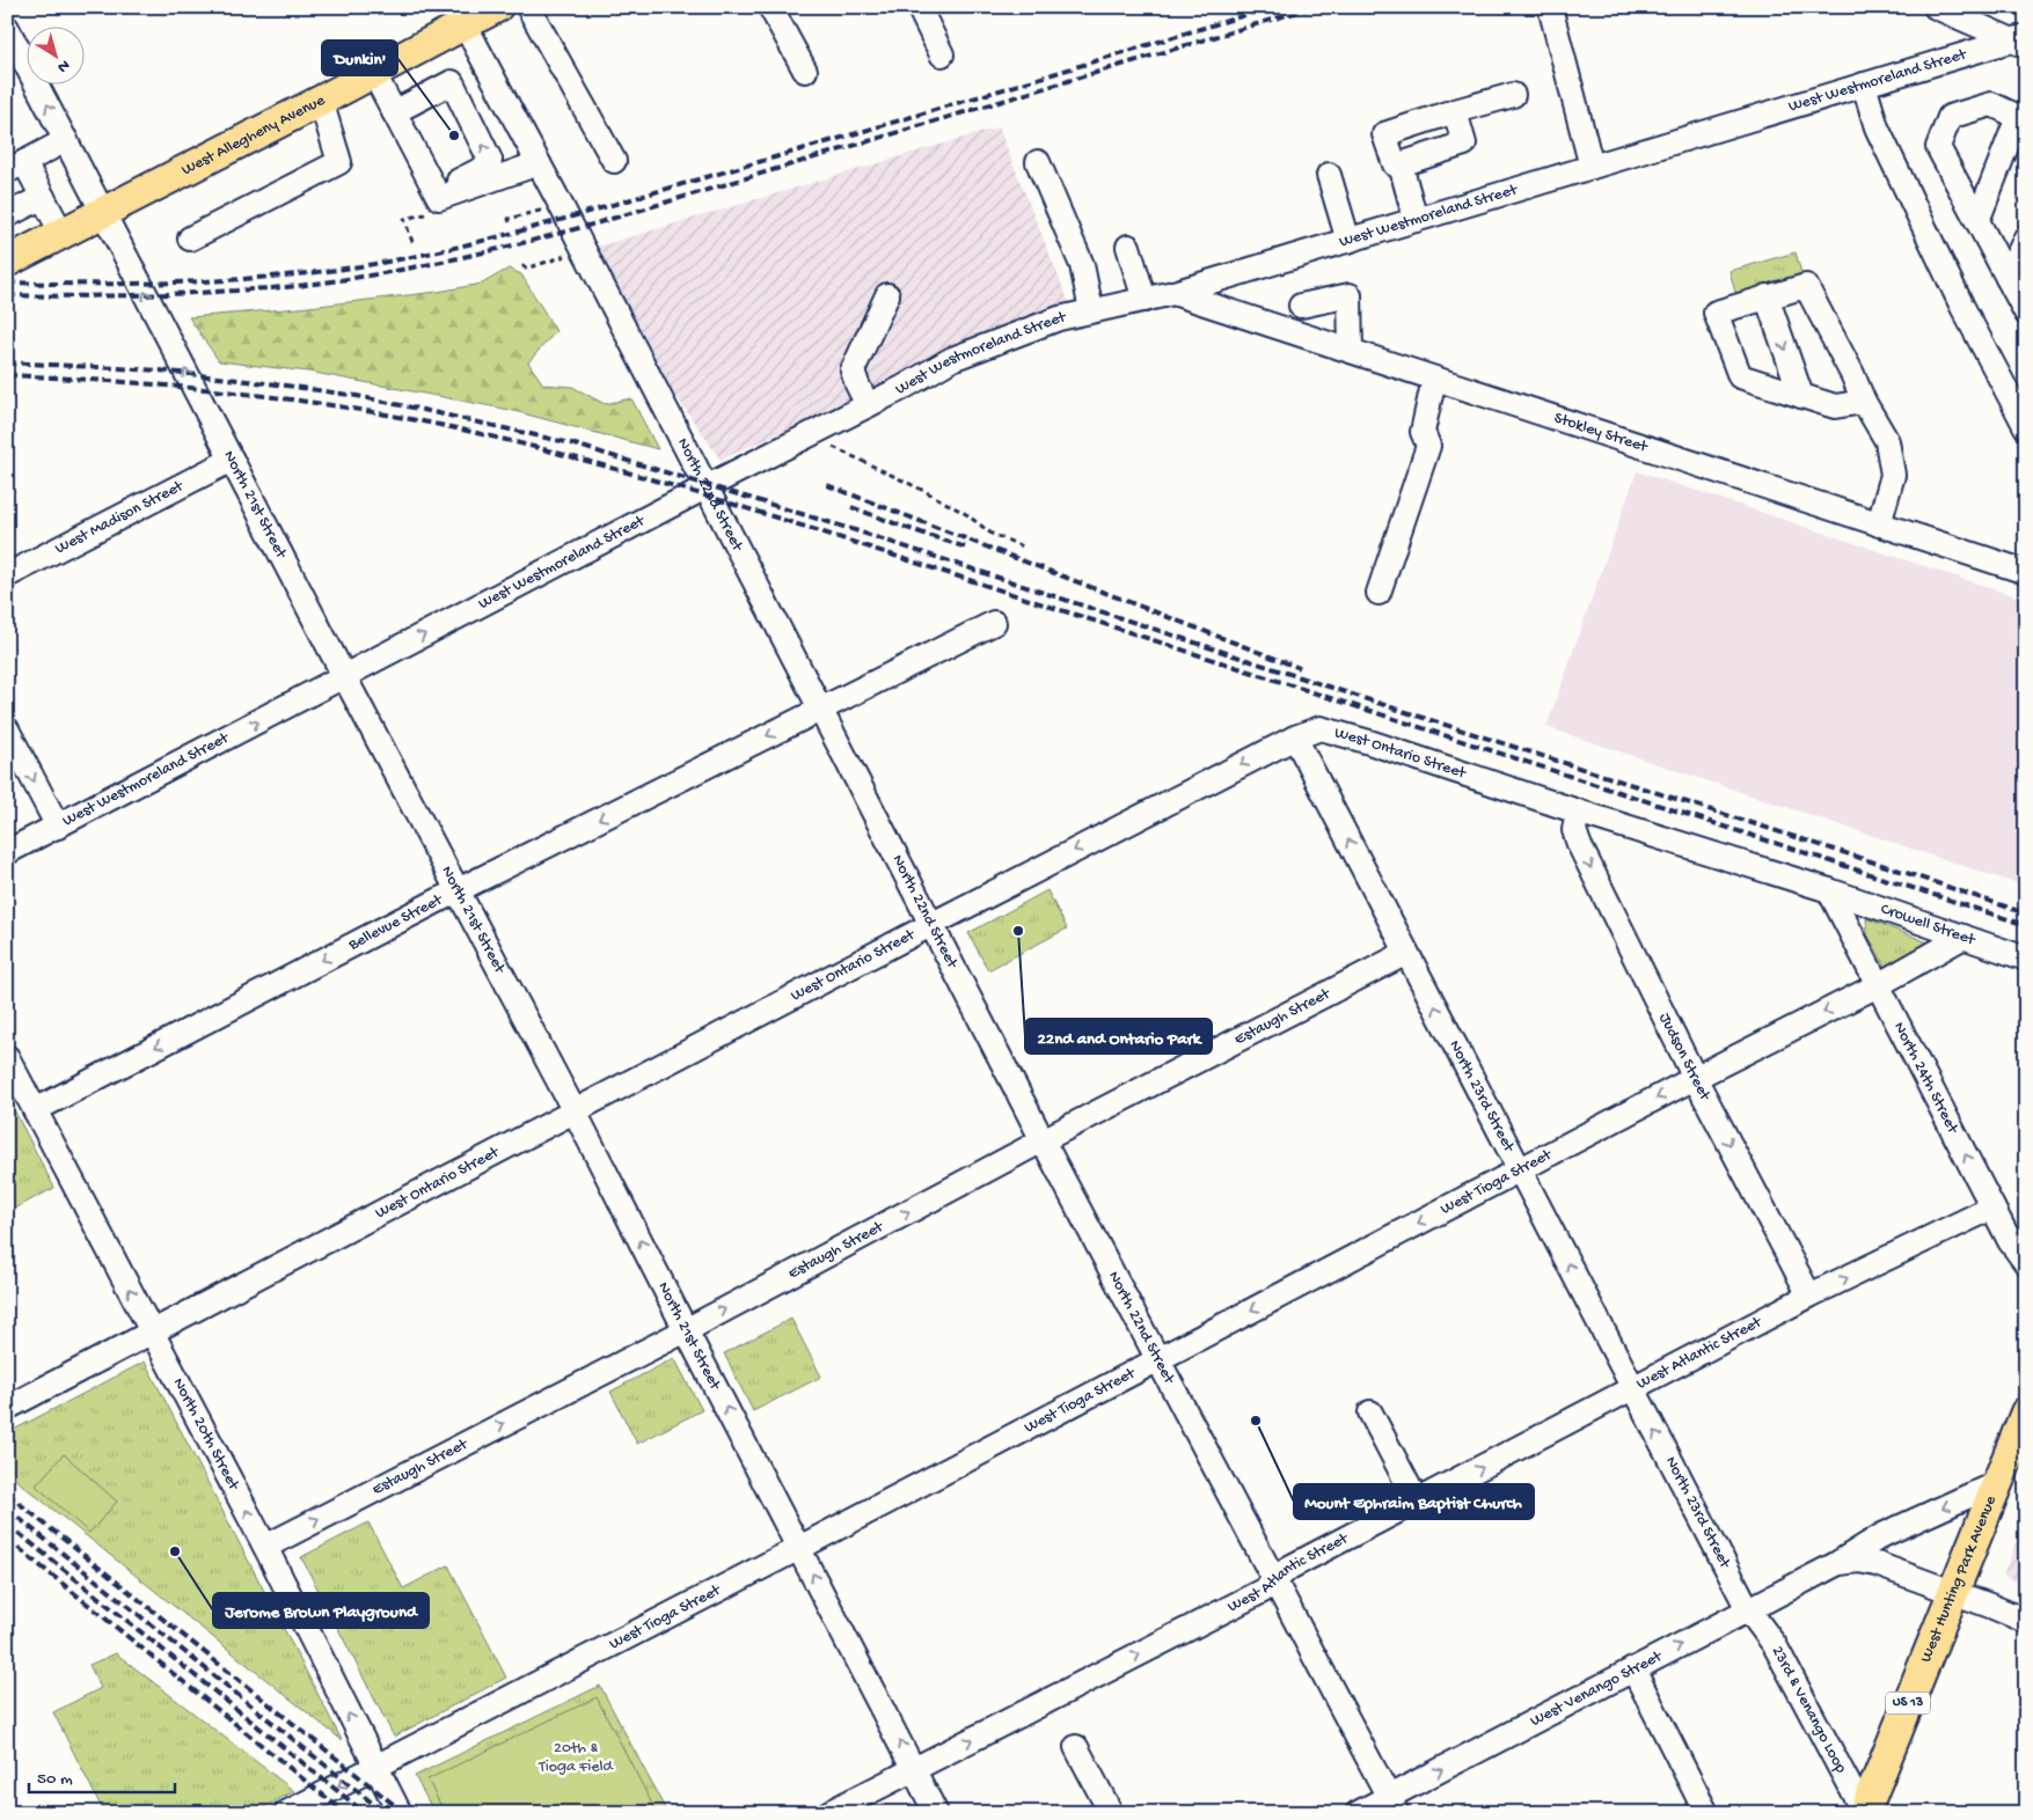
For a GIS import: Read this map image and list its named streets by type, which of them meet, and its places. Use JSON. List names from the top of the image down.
{
  "streets": {
    "main road": ["West Allegheny Avenue", "West Hunting Park Avenue", "US 13"],
    "street": [
      "West Westmoreland Street",
      "Stokley Street",
      "North 22nd Street",
      "North 21st Street",
      "West Madison Street",
      "West Ontario Street",
      "Bellevue Street",
      "Crowell Street",
      "Estaugh Street",
      "Judson Street",
      "North 24th Street",
      "North 23rd Street",
      "West Tioga Street",
      "West Atlantic Street",
      "North 20th Street",
      "West Venango Street",
      "23rd & Venango Loop"
    ]
  },
  "crossings": [
    ["West Westmoreland Street", "Stokley Street"],
    ["West Westmoreland Street", "North 22nd Street"],
    ["West Westmoreland Street", "North 21st Street"],
    ["West Allegheny Avenue", "North 22nd Street"],
    ["West Allegheny Avenue", "North 21st Street"],
    ["North 22nd Street", "West Ontario Street"],
    ["North 22nd Street", "Bellevue Street"],
    ["North 22nd Street", "Estaugh Street"],
    ["North 22nd Street", "West Tioga Street"],
    ["North 22nd Street", "West Atlantic Street"],
    ["North 22nd Street", "West Venango Street"],
    ["North 21st Street", "West Madison Street"],
    ["North 21st Street", "West Ontario Street"],
    ["North 21st Street", "Bellevue Street"],
    ["North 21st Street", "Estaugh Street"],
    ["North 21st Street", "West Tioga Street"],
    ["North 21st Street", "West Atlantic Street"],
    ["West Ontario Street", "Crowell Street"],
    ["West Ontario Street", "Judson Street"],
    ["West Ontario Street", "North 24th Street"],
    ["West Ontario Street", "North 23rd Street"],
    ["West Ontario Street", "North 20th Street"],
    ["Bellevue Street", "North 20th Street"],
    ["Crowell Street", "North 24th Street"],
    ["Crowell Street", "West Tioga Street"],
    ["Estaugh Street", "North 23rd Street"],
    ["Estaugh Street", "North 20th Street"],
    ["Judson Street", "West Tioga Street"],
    ["Judson Street", "West Atlantic Street"],
    ["North 24th Street", "West Tioga Street"],
    ["North 24th Street", "West Atlantic Street"],
    ["North 23rd Street", "West Tioga Street"],
    ["North 23rd Street", "West Atlantic Street"],
    ["North 23rd Street", "West Venango Street"],
    ["North 23rd Street", "23rd & Venango Loop"],
    ["West Tioga Street", "North 20th Street"],
    ["West Hunting Park Avenue", "West Venango Street"],
    ["West Hunting Park Avenue", "23rd & Venango Loop"],
    ["West Venango Street", "23rd & Venango Loop"]
  ],
  "one_way": [
    "North 21st Street",
    "Bellevue Street",
    "Estaugh Street",
    "Judson Street",
    "North 24th Street",
    "North 23rd Street",
    "West Tioga Street",
    "West Atlantic Street",
    "North 20th Street"
  ],
  "parks": ["20th & Tioga Field"],
  "places": [
    "Dunkin'",
    "22nd and Ontario Park",
    "Mount Ephraim Baptist Church",
    "Jerome Brown Playground"
  ],
  "scale_bar": "50 m",
  "north": "bottom right"
}
